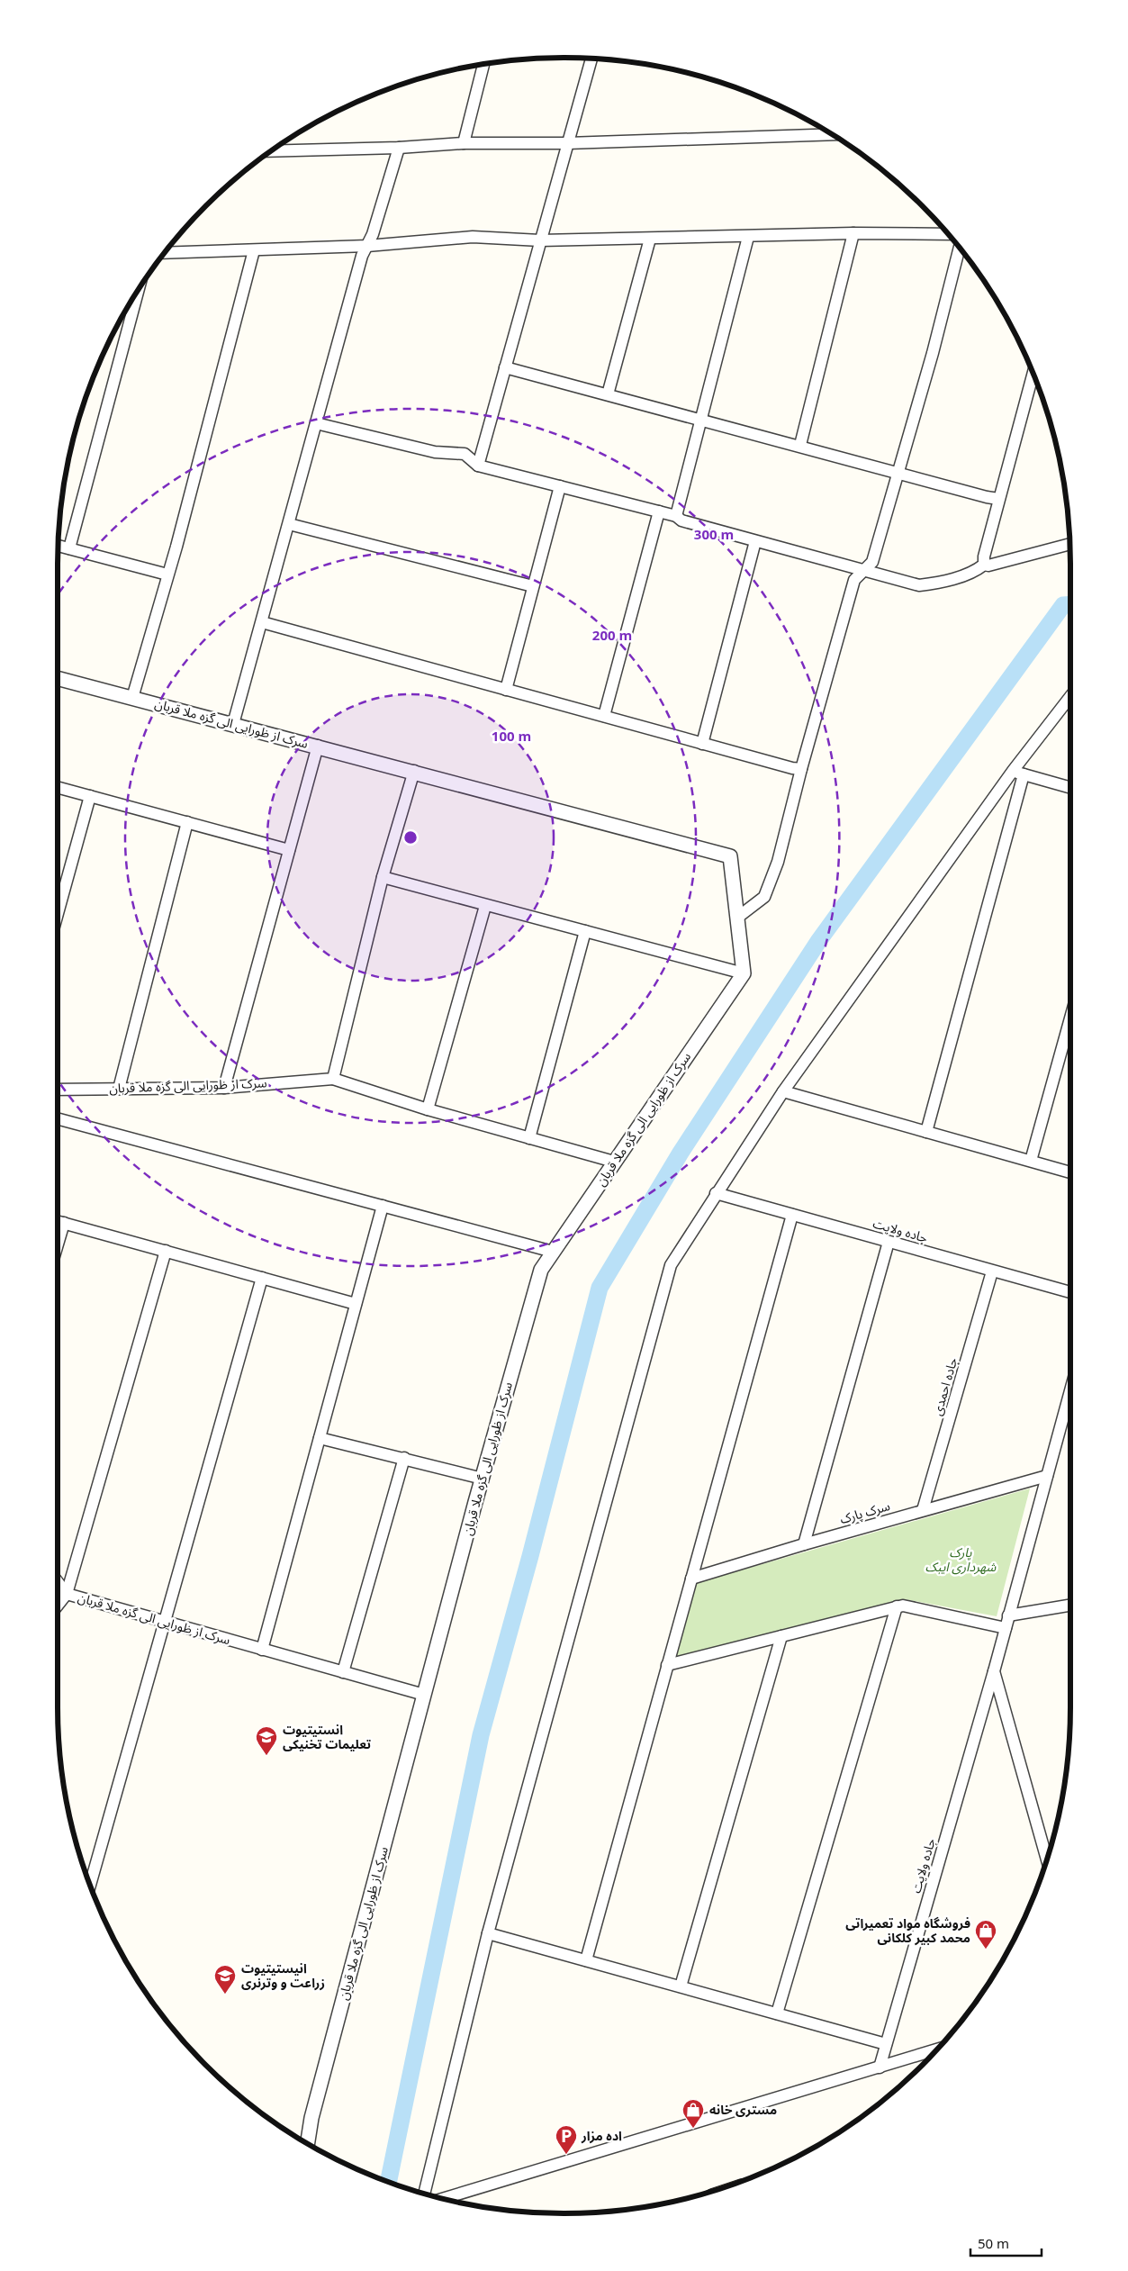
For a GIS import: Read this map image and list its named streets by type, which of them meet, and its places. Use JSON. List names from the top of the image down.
{
  "streets": {
    "street": [
      "سرک از ظورایی الی گزه ملا قربان",
      "جاده ولایت",
      "جاده احمدی",
      "سرک پارک"
    ]
  },
  "crossings": [
    ["جاده ولایت", "جاده احمدی"],
    ["جاده ولایت", "سرک پارک"],
    ["جاده احمدی", "سرک پارک"]
  ],
  "parks": ["پارک شهرداری ایبک"],
  "places": {
    "school or university": ["انستیتیوت تعلیمات تخنیکی", "انیستیتیوت زراعت و وترنری"],
    "shop": ["فروشگاه مواد تعمیراتی محمد کبیر کلکانی", "مستری خانه"],
    "parking": ["اده مزار"]
  },
  "scale_bar": "50 m",
  "rings": ["300 m", "200 m", "100 m"]
}
